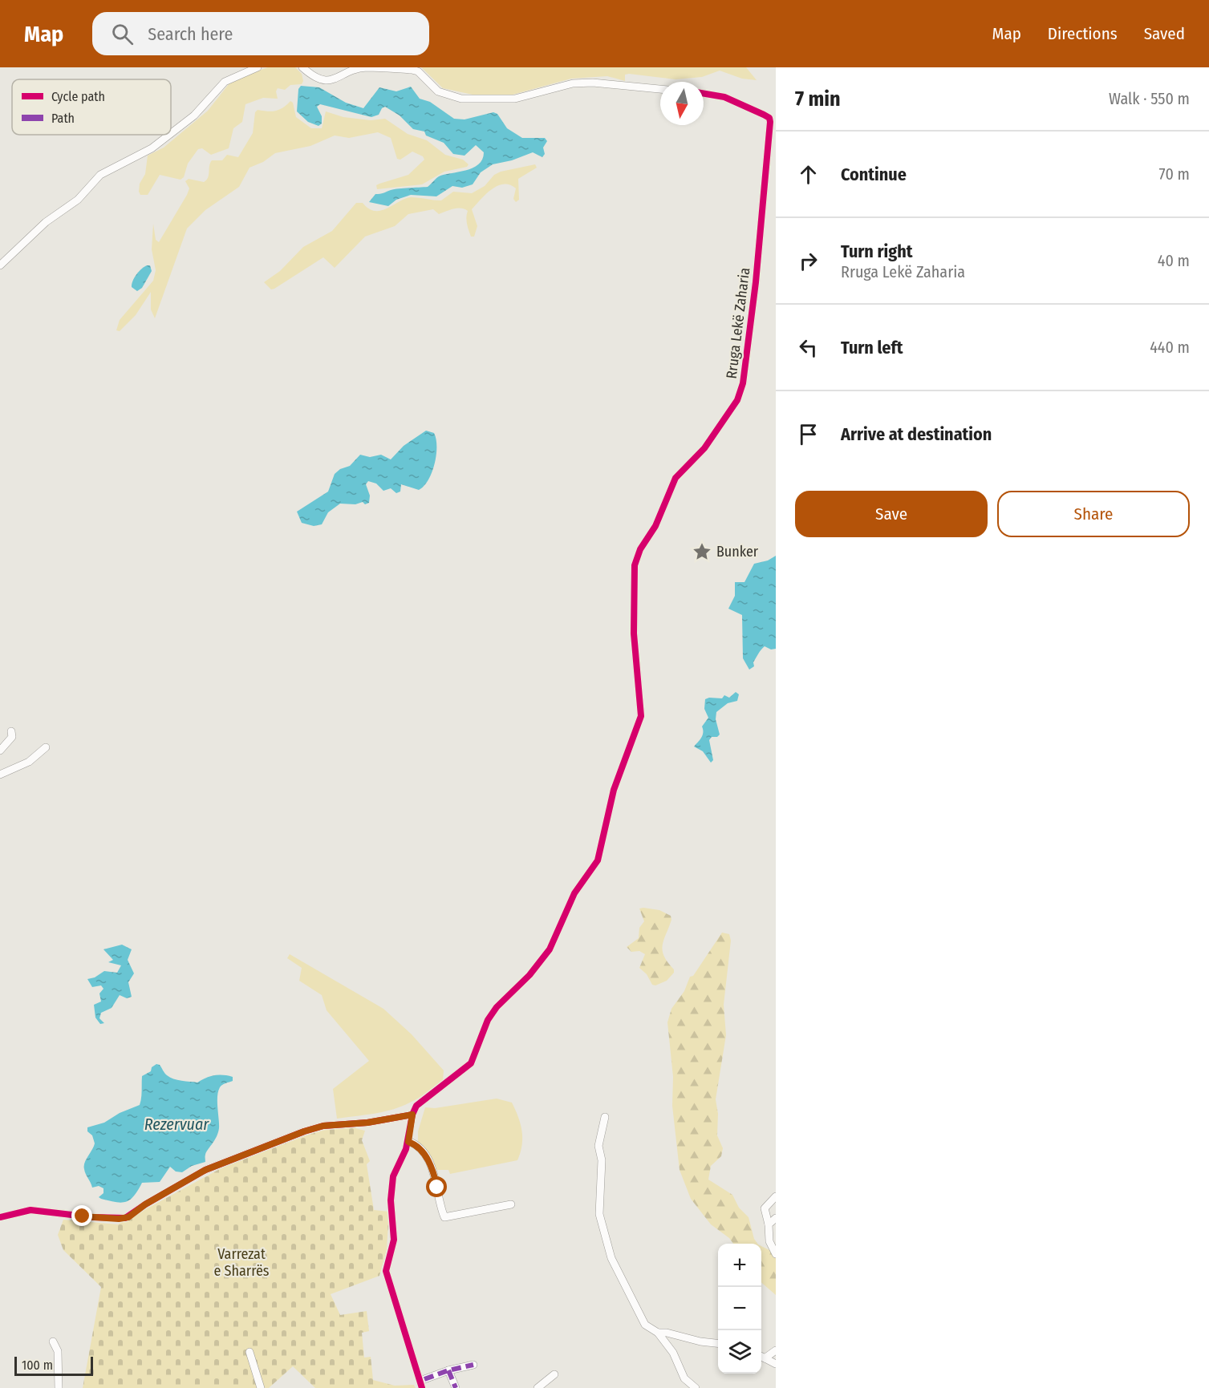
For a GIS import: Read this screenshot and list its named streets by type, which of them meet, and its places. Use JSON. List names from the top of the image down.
{
  "streets": {
    "street": ["Rruga Lekë Zaharia"]
  },
  "water": ["Rezervuar"],
  "parks": ["Varrezat e Sharrës"],
  "places": {
    "place": ["Bunker"]
  },
  "legend": ["Cycle path", "Path"],
  "scale_bar": "100 m",
  "north": "bottom",
  "page": {
    "header": "Map",
    "search": "Search here",
    "nav": ["Map", "Directions", "Saved"],
    "heading": ["7 min", "Walk · 550 m"],
    "list": [
      ["Continue", "70 m"],
      ["Turn right", "Rruga Lekë Zaharia", "40 m"],
      ["Turn left", "440 m"],
      "Arrive at destination"
    ],
    "buttons": ["Save", "Share"],
    "map_buttons": ["+", "−"],
    "scale": "100 m"
  }
}
